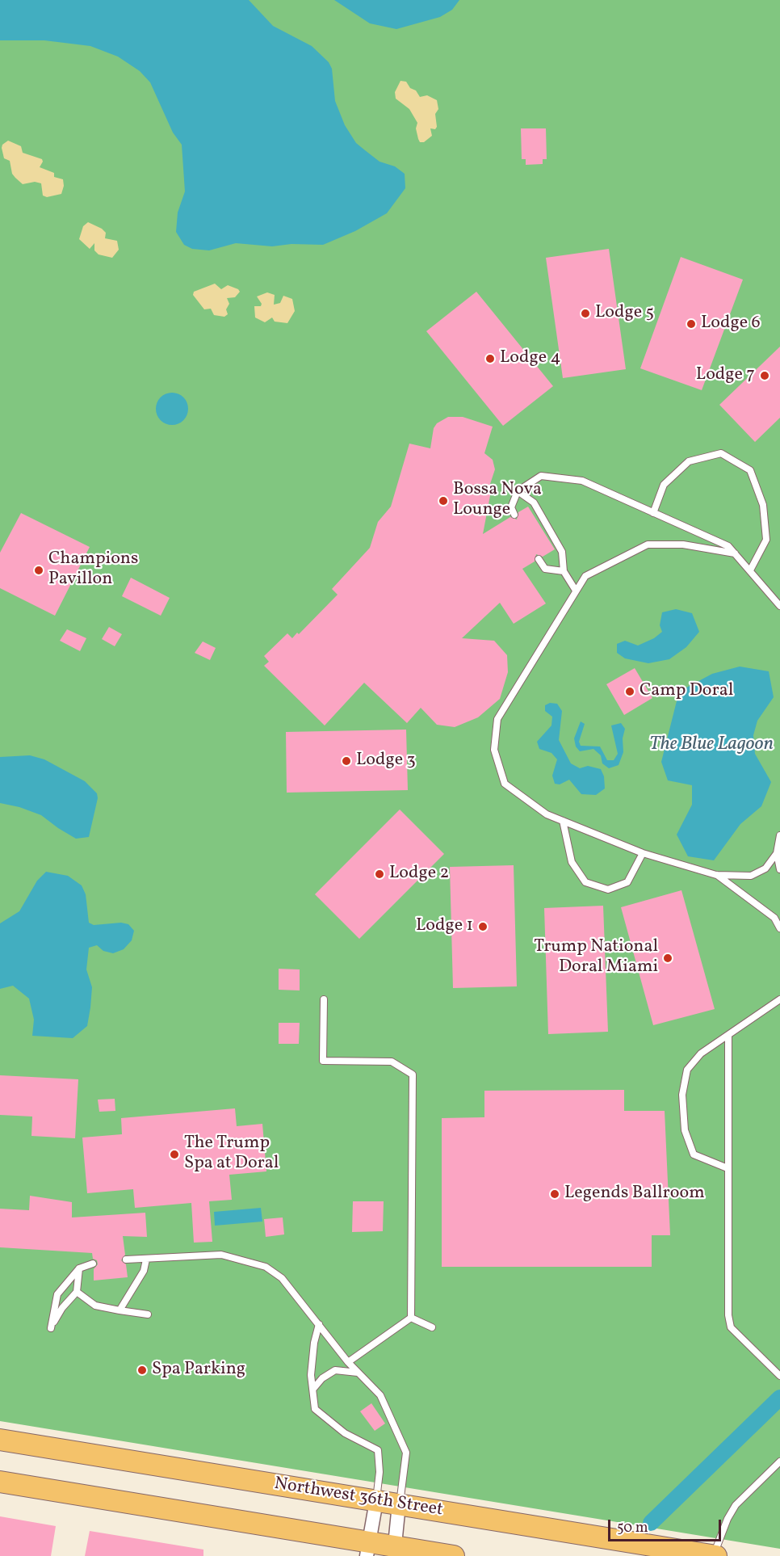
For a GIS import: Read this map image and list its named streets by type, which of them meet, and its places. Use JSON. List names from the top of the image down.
{
  "streets": {
    "main road": ["Northwest 36th Street"]
  },
  "water": ["The Blue Lagoon"],
  "places": [
    "Lodge 5",
    "Lodge 6",
    "Lodge 4",
    "Lodge 7",
    "Bossa Nova Lounge",
    "Champions Pavillon",
    "Camp Doral",
    "Lodge 3",
    "Lodge 2",
    "Lodge 1",
    "Trump National Doral Miami",
    "The Trump Spa at Doral",
    "Legends Ballroom",
    "Spa Parking"
  ],
  "scale_bar": "50 m"
}
